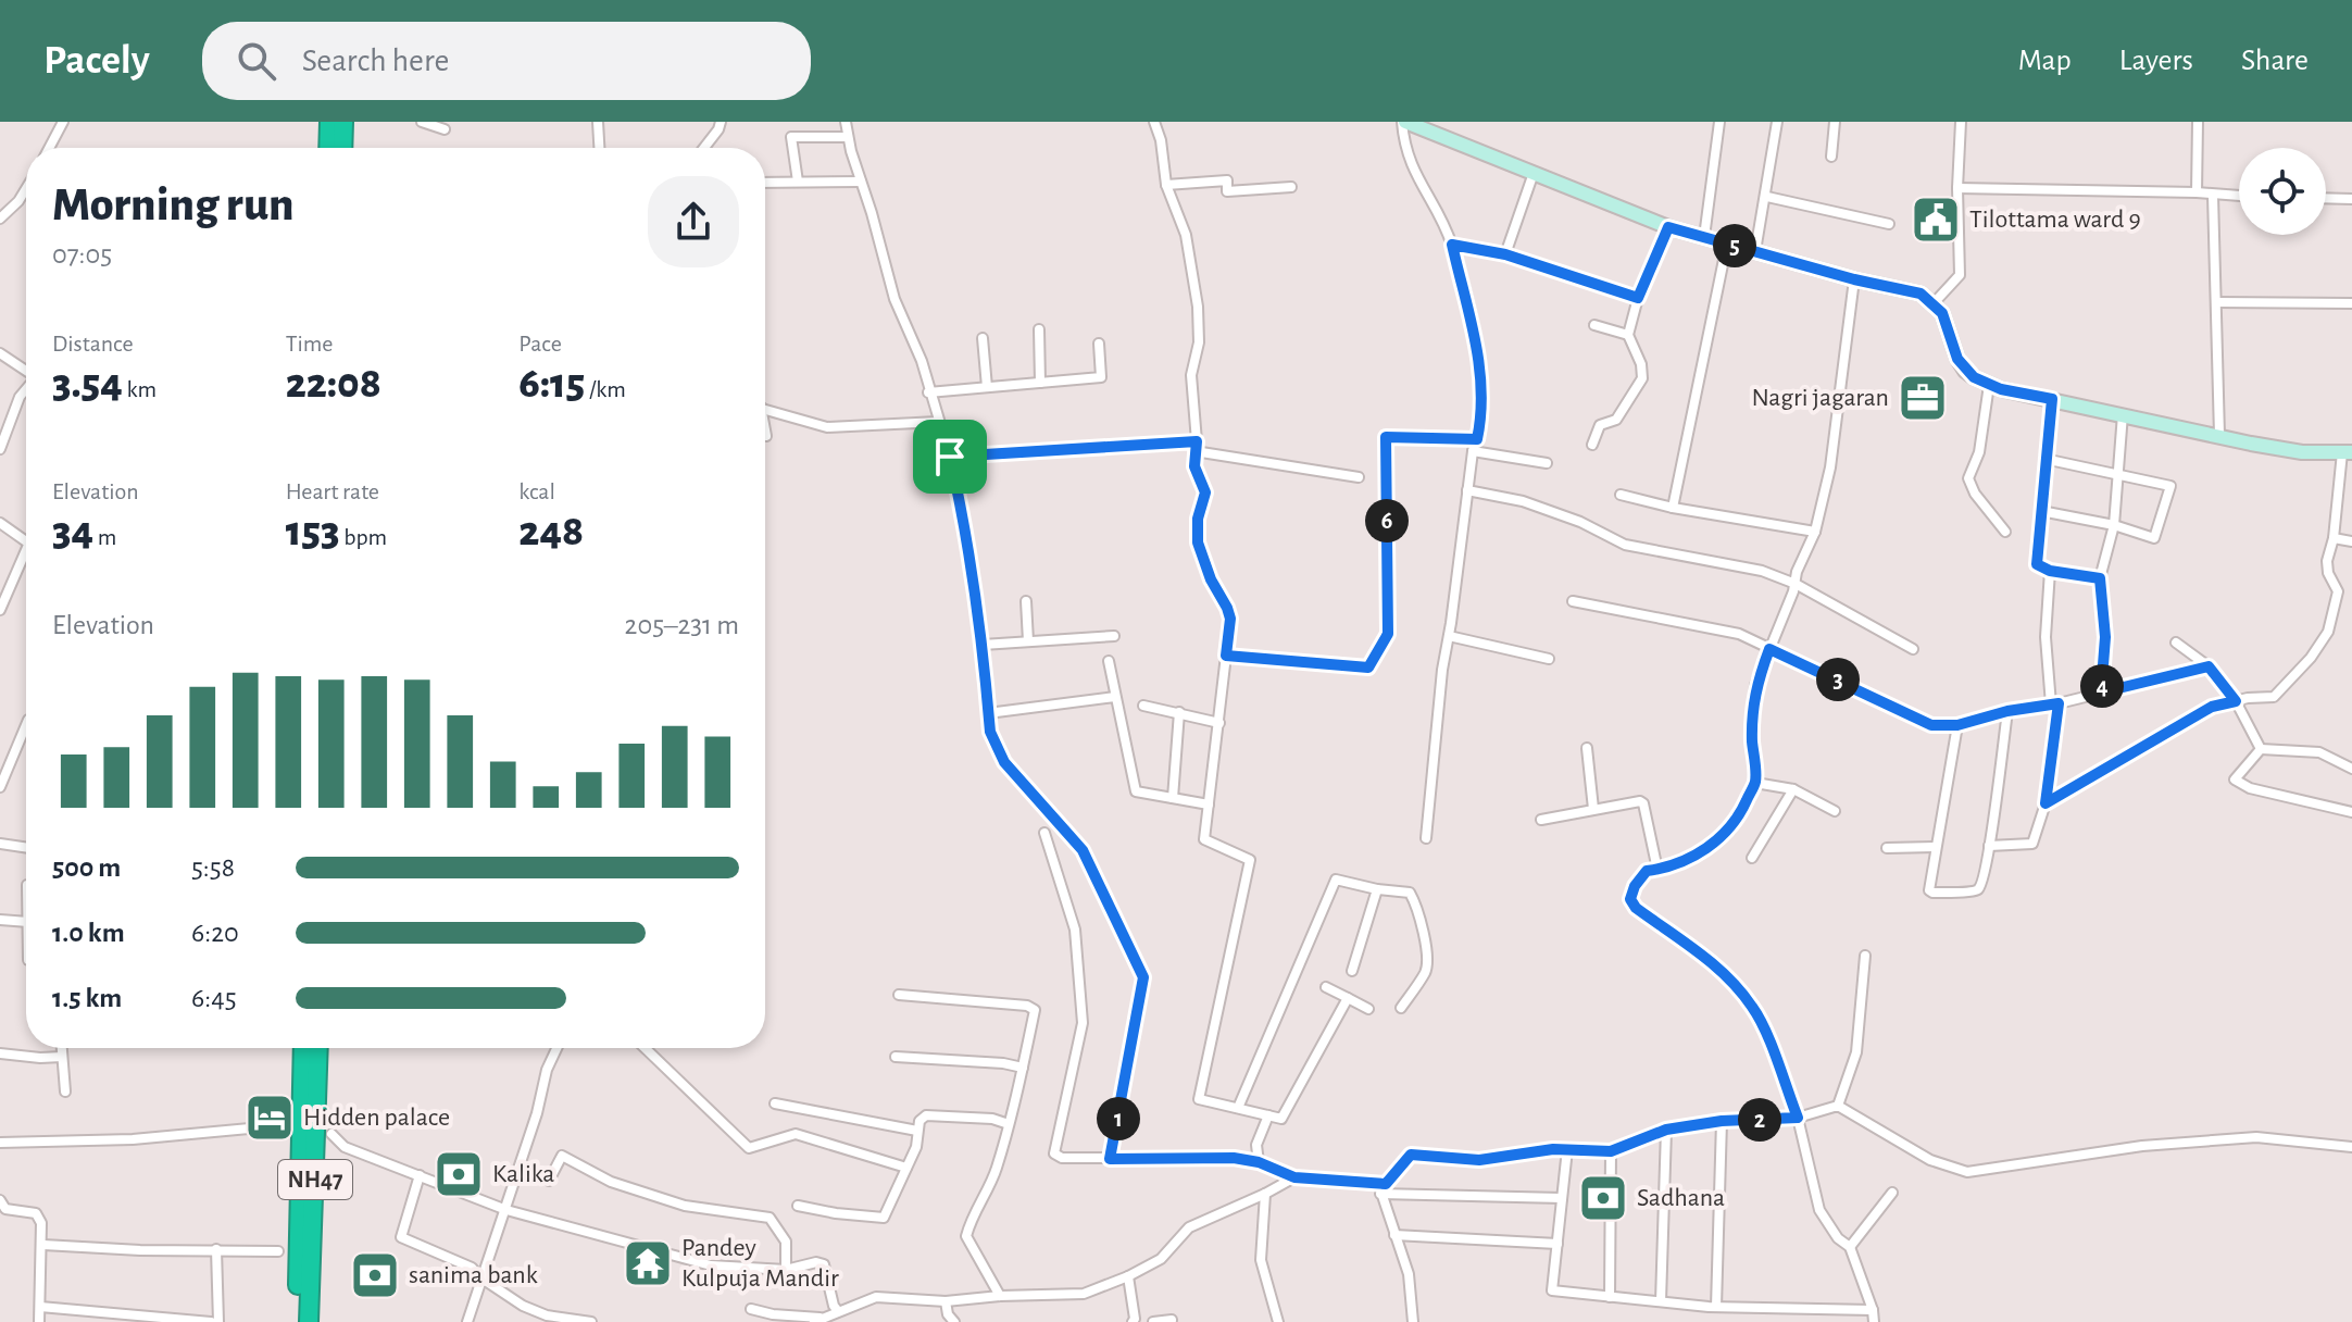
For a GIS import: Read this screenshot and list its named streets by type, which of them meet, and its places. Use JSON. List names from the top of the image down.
{
  "streets": {
    "highway": ["NH47"]
  },
  "places": {
    "public building": ["Tilottama ward 9"],
    "office": ["Nagri jagaran"],
    "hotel": ["Hidden palace"],
    "bank": ["Kalika", "Sadhana", "sanima bank"],
    "temple": ["Pandey Kulpuja Mandir"]
  },
  "page": {
    "header": "Pacely",
    "search": "Search here",
    "nav": ["Map", "Layers", "Share"],
    "heading": ["Morning run", "07:05"],
    "pins": [
      "5",
      "6",
      "3",
      "4",
      "1",
      "2"
    ],
    "stats": [
      ["Distance", "3.54 km"],
      ["Time", "22:08"],
      ["Pace", "6:15 /km"],
      ["Elevation", "34 m"],
      ["Heart rate", "153 bpm"],
      ["kcal", "248"]
    ],
    "chart": ["Elevation", "205–231 m"],
    "list": [
      {
        "name": "500 m",
        "note": "5:58"
      },
      {
        "name": "1.0 km",
        "note": "6:20"
      },
      {
        "name": "1.5 km",
        "note": "6:45"
      }
    ]
  }
}
